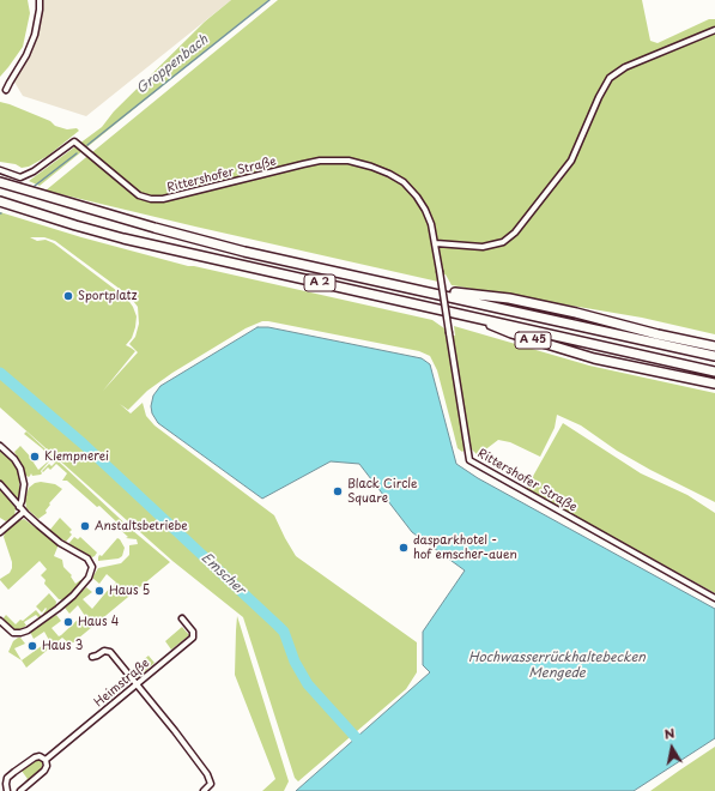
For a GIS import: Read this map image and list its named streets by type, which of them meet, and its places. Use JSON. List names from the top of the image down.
{
  "streets": {
    "highway": ["A 2", "A 45"],
    "street": ["Rittershofer Straße", "Heimstraße"]
  },
  "crossings": [
    ["A 2", "A 45"]
  ],
  "water": ["Groppenbach", "Emscher", "Hochwasserrückhaltebecken Mengede"],
  "places": [
    "Sportplatz",
    "Klempnerei",
    "Black Circle Square",
    "Anstaltsbetriebe",
    "dasparkhotel - hof emscher-auen",
    "Haus 5",
    "Haus 4",
    "Haus 3"
  ],
  "north": "top"
}
